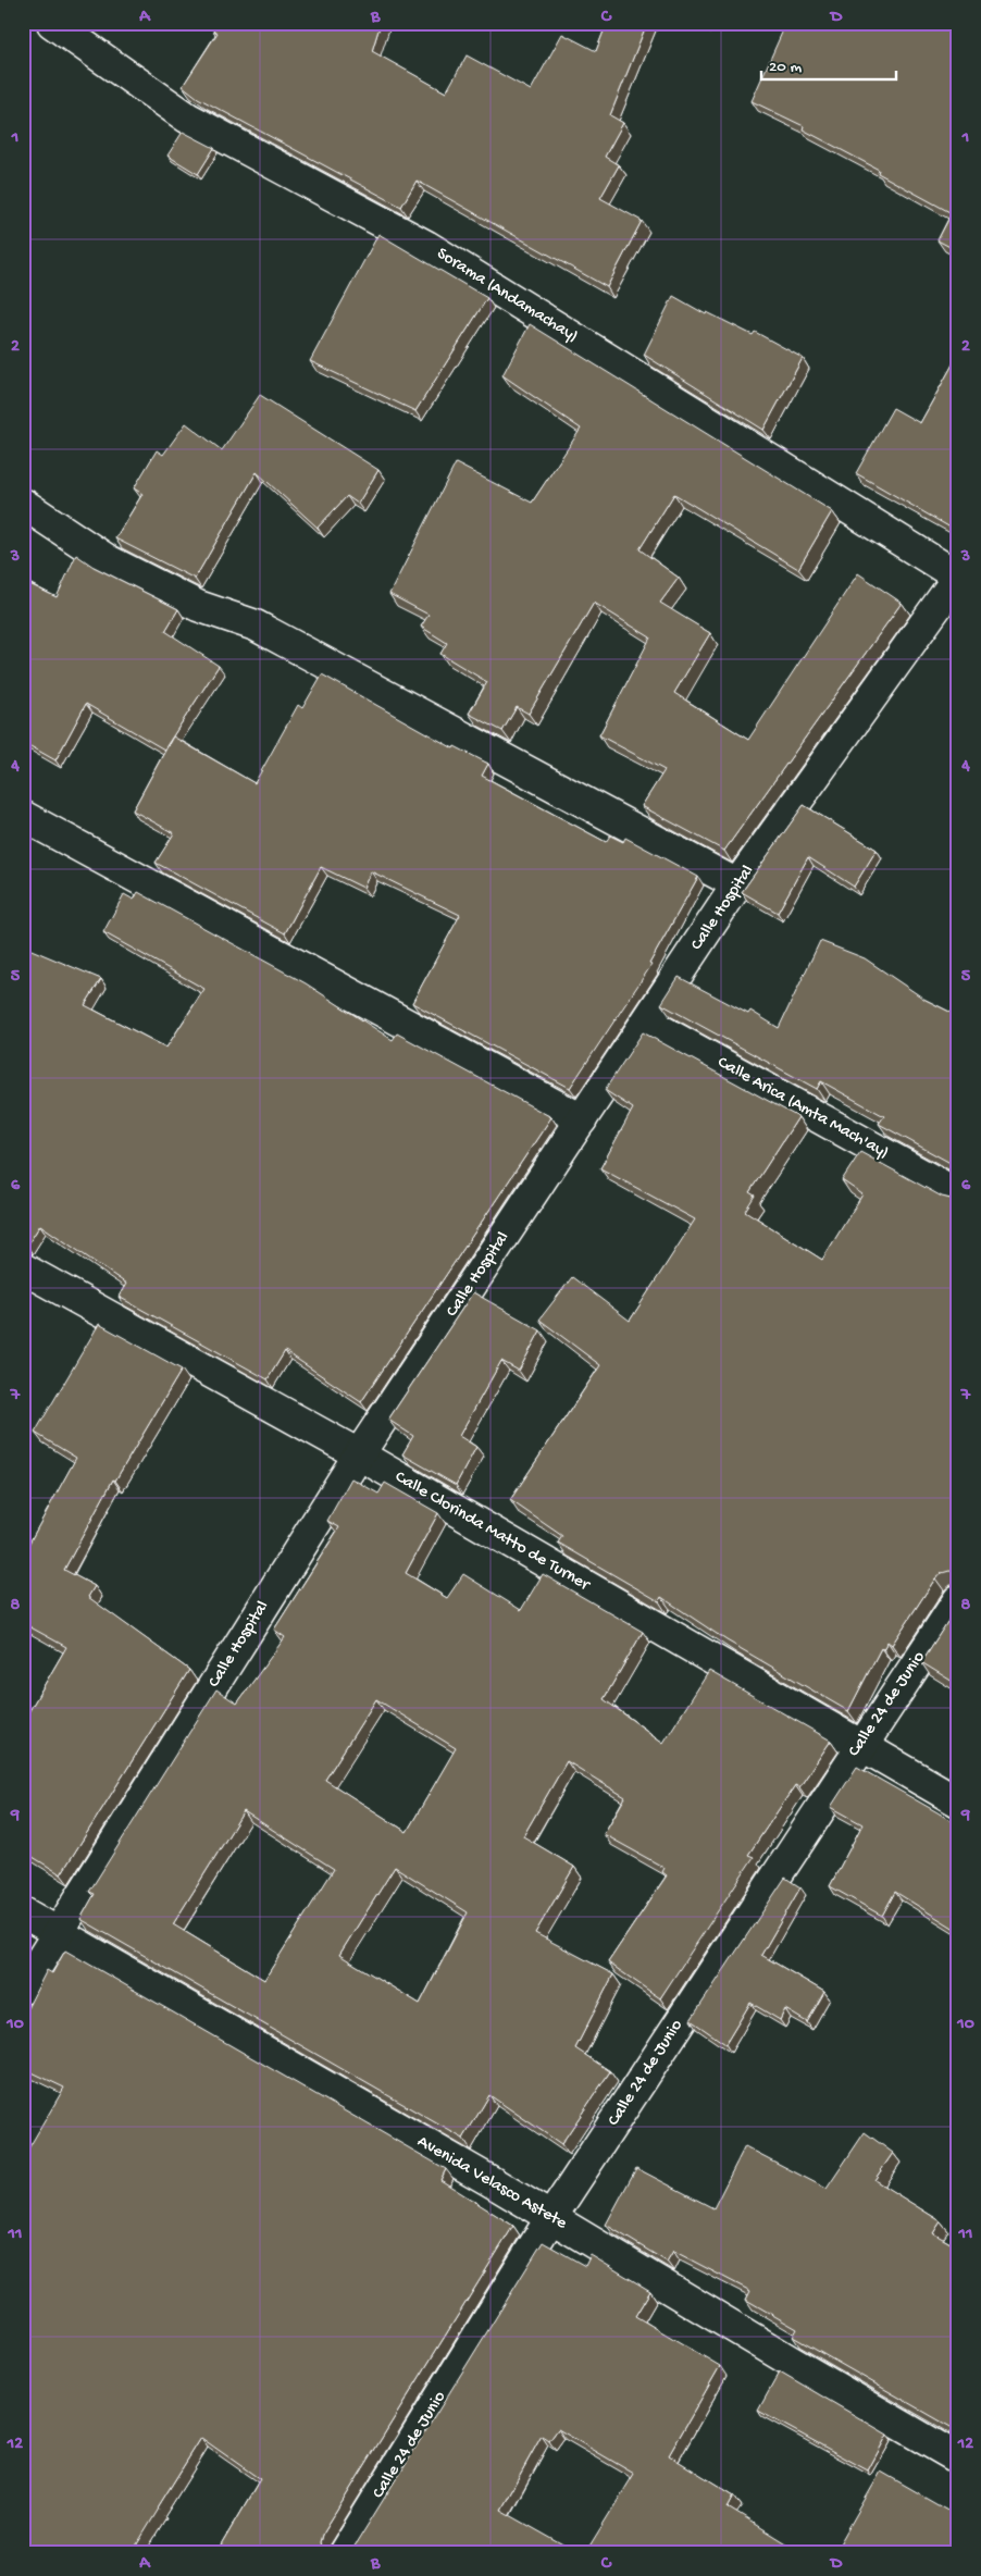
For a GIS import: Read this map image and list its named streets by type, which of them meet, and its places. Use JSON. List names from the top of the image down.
{
  "streets": {
    "street": [
      "Sorama (Andamachay)",
      "Calle Hospital",
      "Calle Arica (Amta Mach'ay)",
      "Calle Clorinda Matto de Turner",
      "Calle 24 de Junio",
      "Avenida Velasco Astete"
    ]
  },
  "crossings": [
    ["Sorama (Andamachay)", "Calle Hospital"],
    ["Calle Hospital", "Calle Arica (Amta Mach'ay)"],
    ["Calle Hospital", "Calle Clorinda Matto de Turner"],
    ["Calle Hospital", "Avenida Velasco Astete"],
    ["Calle Clorinda Matto de Turner", "Calle 24 de Junio"],
    ["Calle 24 de Junio", "Avenida Velasco Astete"]
  ],
  "scale_bar": "20 m",
  "grid": {
    "columns": [
      "A",
      "B",
      "C",
      "D"
    ],
    "rows": [
      "1",
      "2",
      "3",
      "4",
      "5",
      "6",
      "7",
      "8",
      "9",
      "10",
      "11",
      "12"
    ]
  }
}
